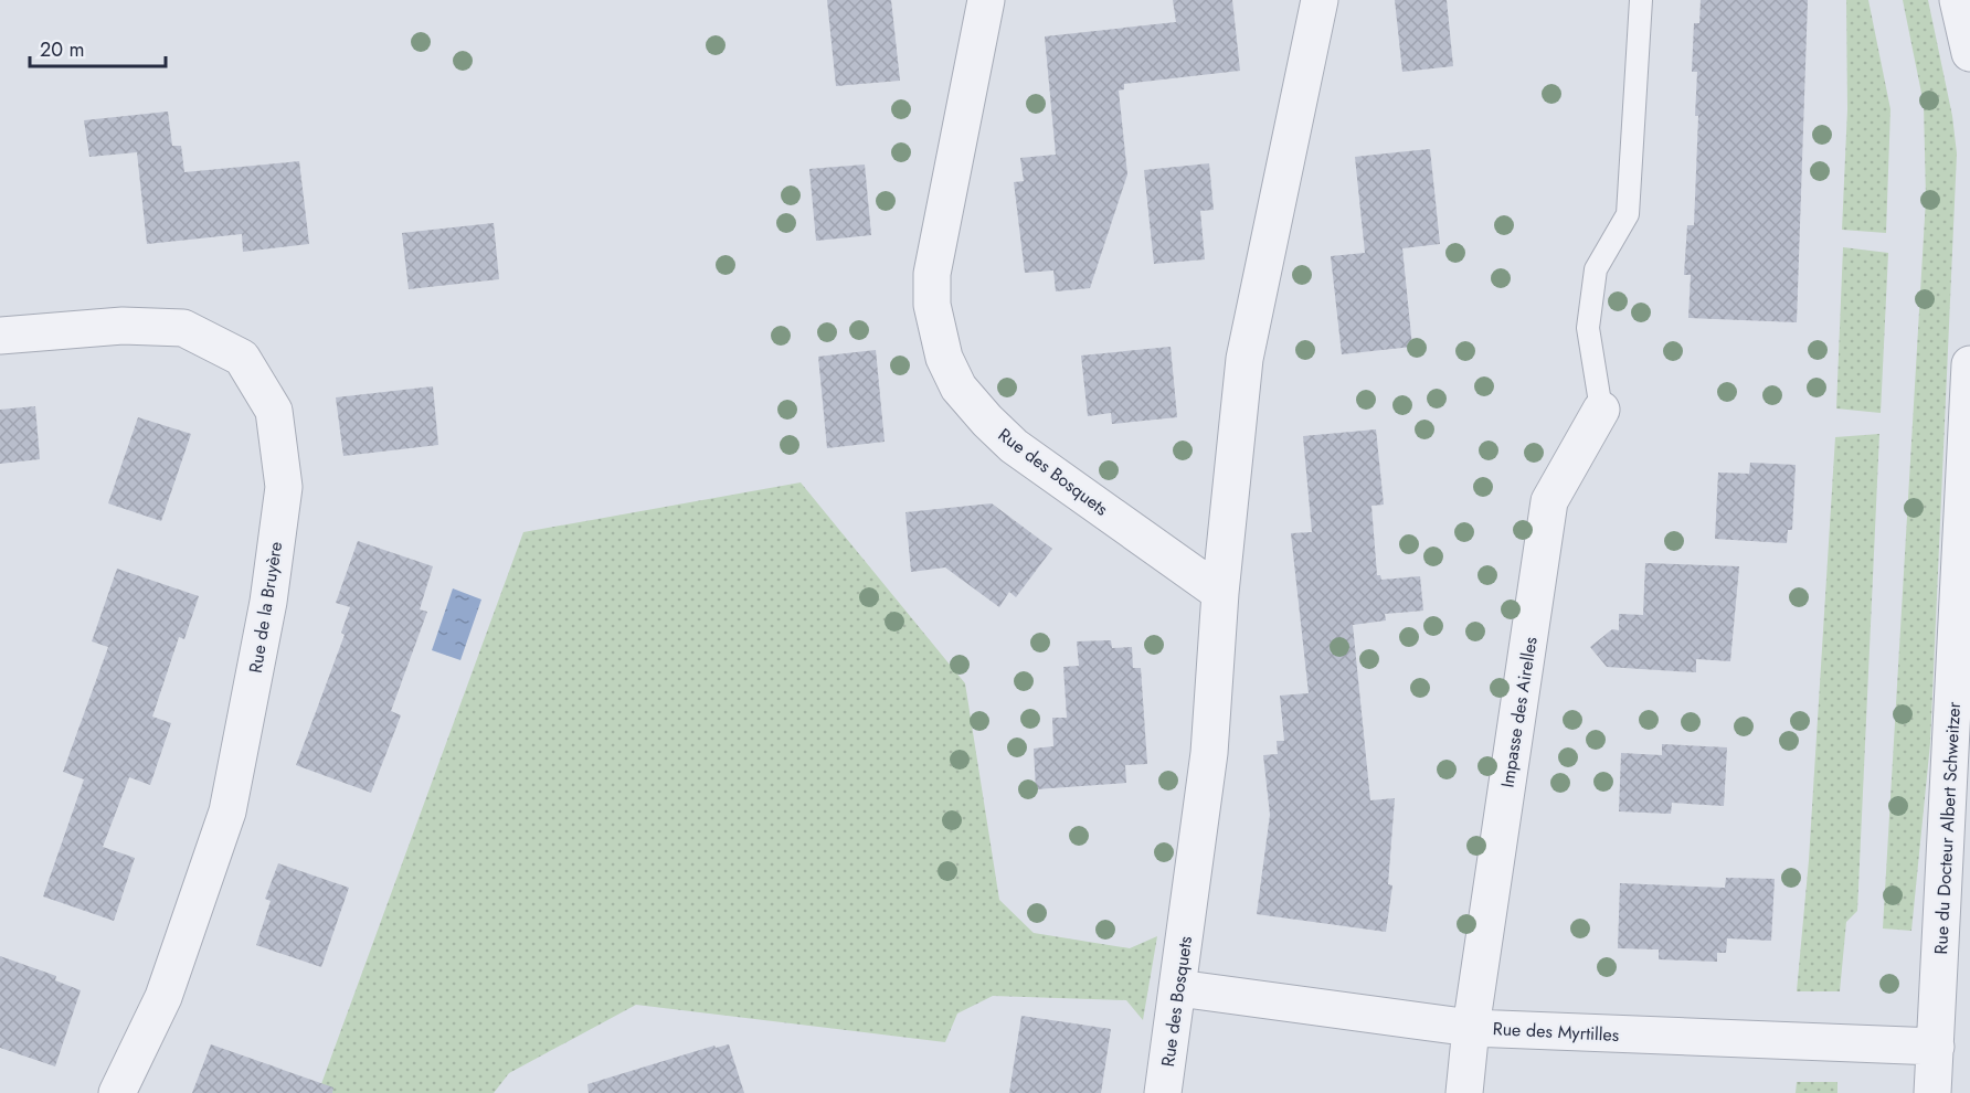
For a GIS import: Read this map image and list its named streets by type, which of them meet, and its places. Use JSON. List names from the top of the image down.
{
  "streets": {
    "street": [
      "Rue des Bosquets",
      "Rue de la Bruyère",
      "Impasse des Airelles",
      "Rue du Docteur Albert Schweitzer",
      "Rue des Myrtilles"
    ]
  },
  "crossings": [
    ["Rue des Bosquets", "Rue des Myrtilles"],
    ["Impasse des Airelles", "Rue des Myrtilles"],
    ["Rue du Docteur Albert Schweitzer", "Rue des Myrtilles"]
  ],
  "scale_bar": "20 m"
}
